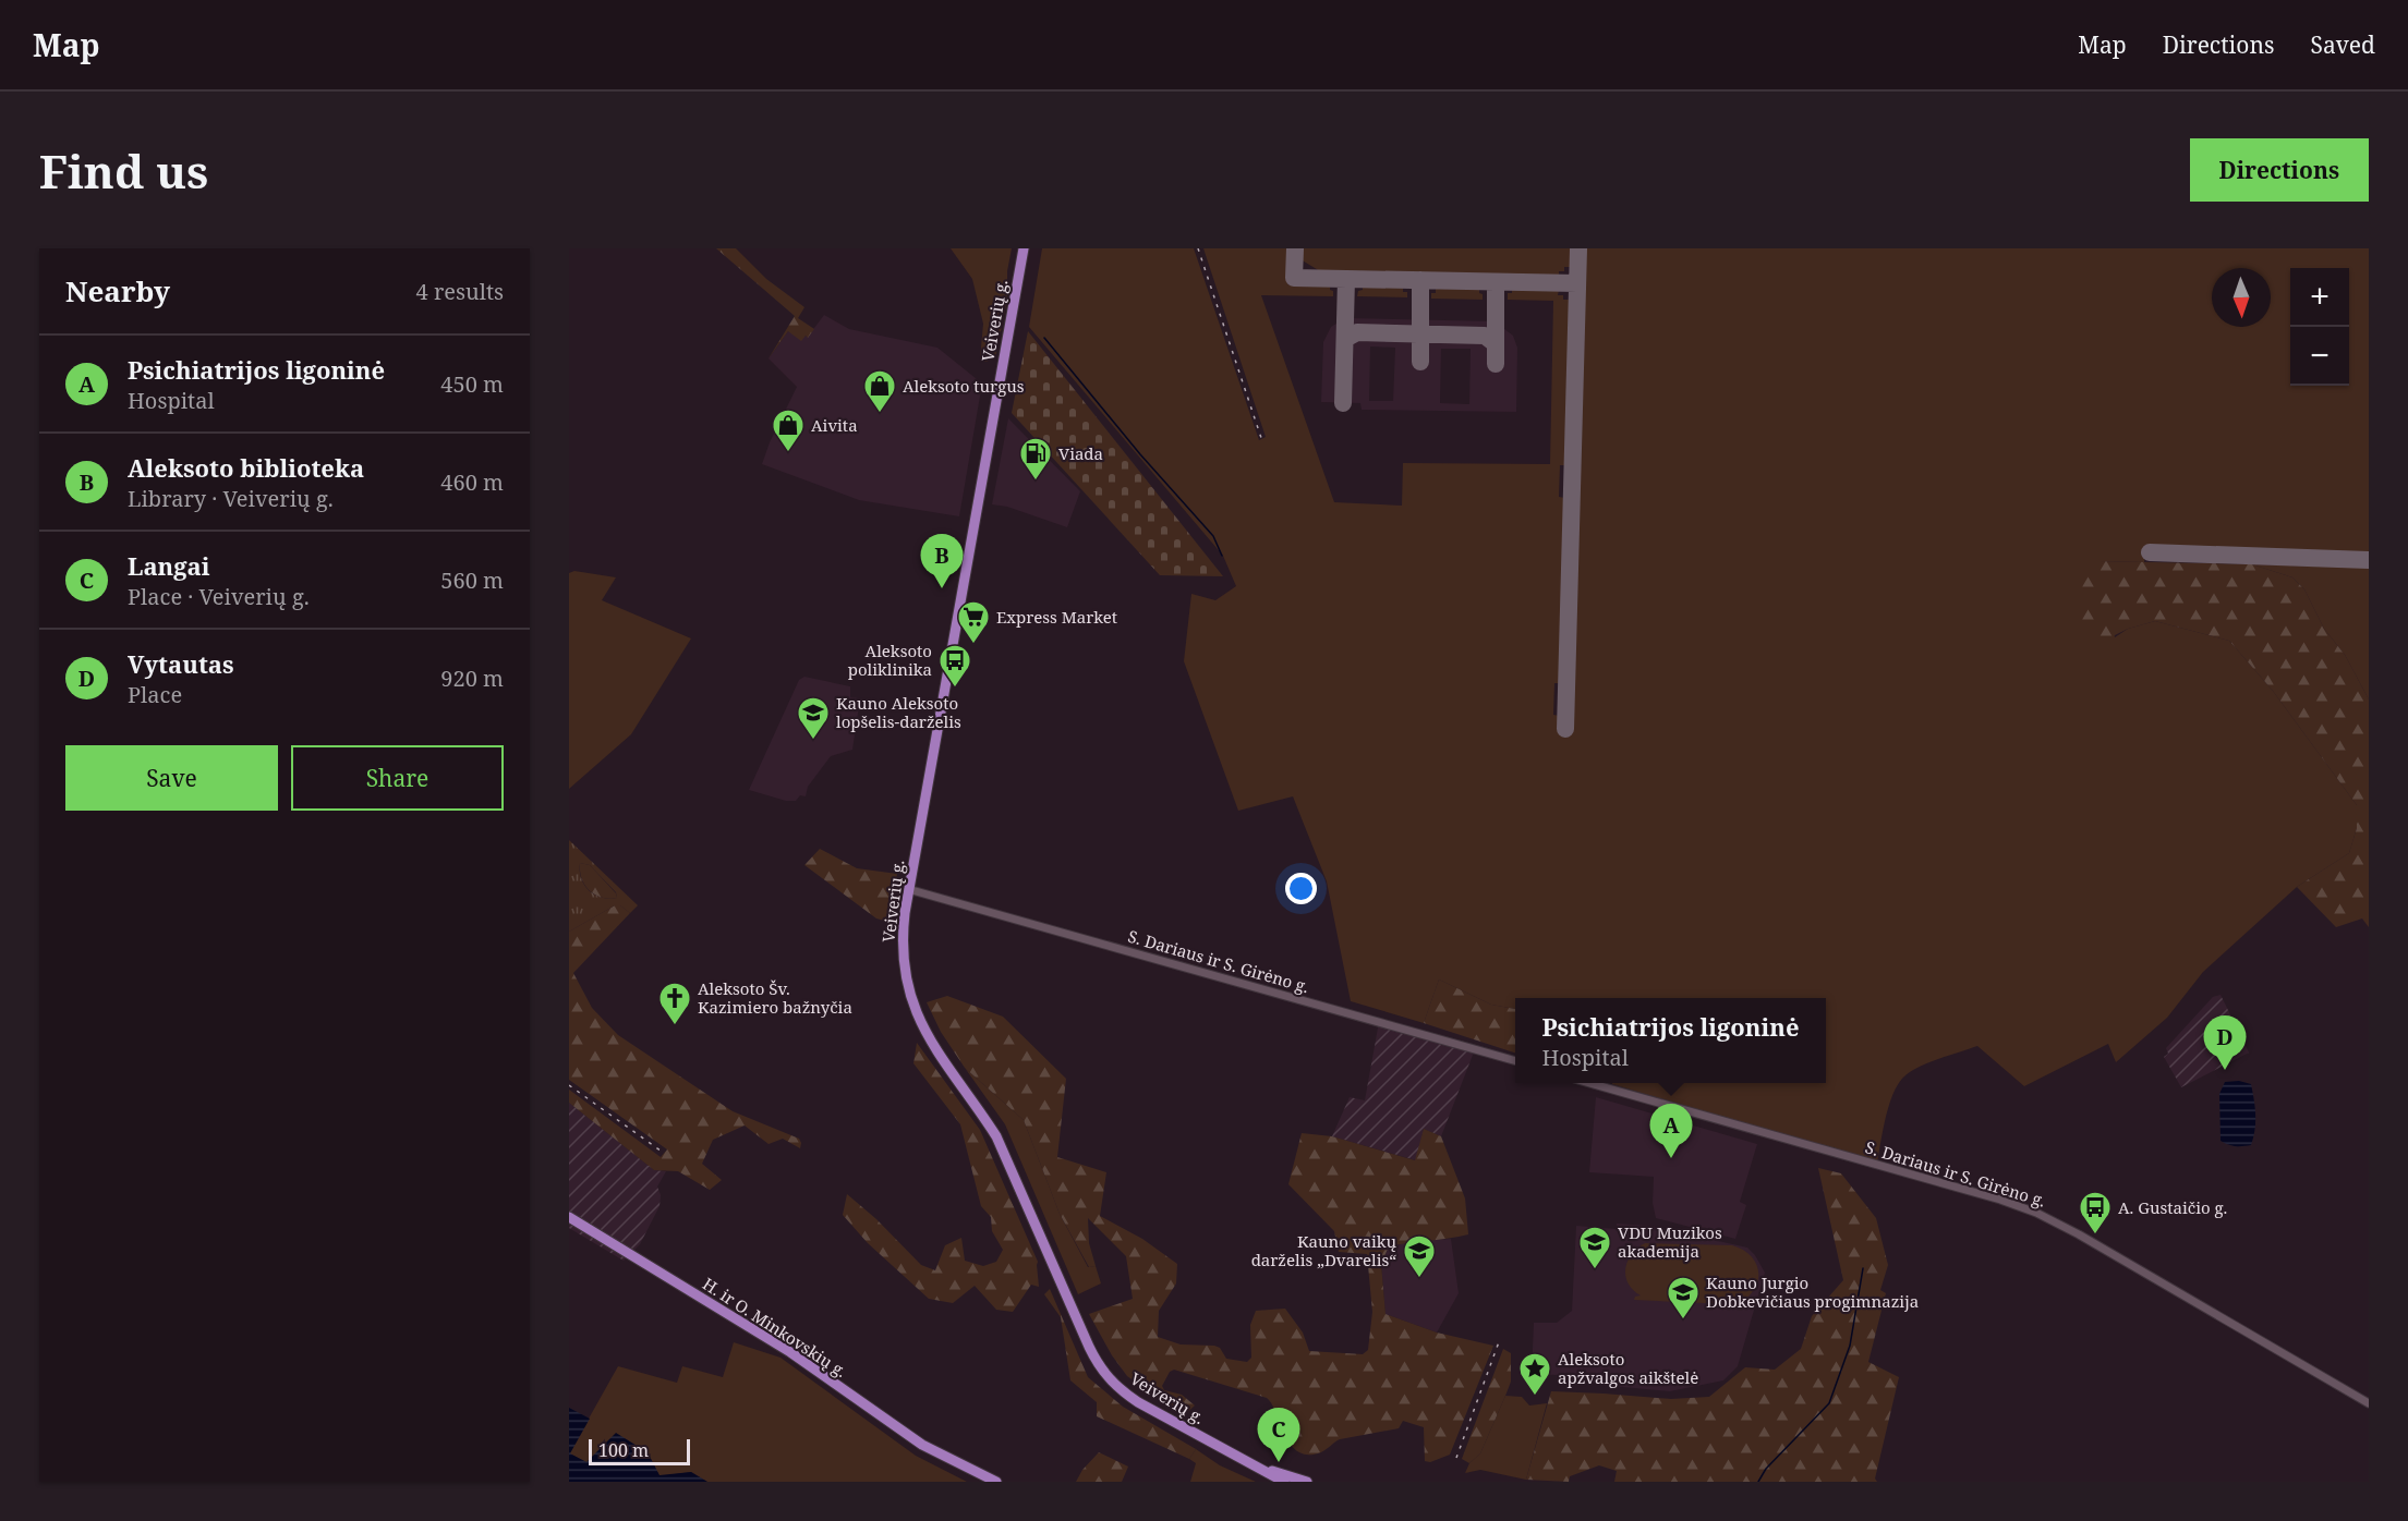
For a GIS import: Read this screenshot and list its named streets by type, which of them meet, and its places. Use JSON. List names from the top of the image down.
{
  "streets": {
    "main road": ["Veiverių g.", "H. ir O. Minkovskių g."],
    "street": ["S. Dariaus ir S. Girėno g."]
  },
  "crossings": [
    ["Veiverių g.", "S. Dariaus ir S. Girėno g."]
  ],
  "places": {
    "shop": ["Aleksoto turgus", "Aivita"],
    "fuel station": ["Viada"],
    "supermarket": ["Express Market"],
    "bus stop": ["Aleksoto poliklinika", "A. Gustaičio g."],
    "school or university": [
      "Kauno Aleksoto lopšelis-darželis",
      "VDU Muzikos akademija",
      "Kauno vaikų darželis „Dvarelis“",
      "Kauno Jurgio Dobkevičiaus progimnazija"
    ],
    "church": ["Aleksoto Šv. Kazimiero bažnyčia"],
    "place": ["Aleksoto apžvalgos aikštelė"]
  },
  "scale_bar": "100 m",
  "north": "bottom",
  "page": {
    "header": "Map",
    "nav": ["Map", "Directions", "Saved"],
    "buttons": [
      "Directions",
      ["Save", "Share"]
    ],
    "title": "Find us",
    "heading": ["Nearby", "4 results"],
    "map_buttons": ["+", "−"],
    "list": [
      {
        "mark": "A",
        "name": "Psichiatrijos ligoninė",
        "note": "Hospital",
        "value": "450 m"
      },
      {
        "mark": "B",
        "name": "Aleksoto biblioteka",
        "note": "Library · Veiverių g.",
        "value": "460 m"
      },
      {
        "mark": "C",
        "name": "Langai",
        "note": "Place · Veiverių g.",
        "value": "560 m"
      },
      {
        "mark": "D",
        "name": "Vytautas",
        "note": "Place",
        "value": "920 m"
      }
    ],
    "pins": [
      "B",
      "D",
      "A",
      "C"
    ],
    "popup": ["Psichiatrijos ligoninė", "Hospital"],
    "scale": "100 m"
  }
}
